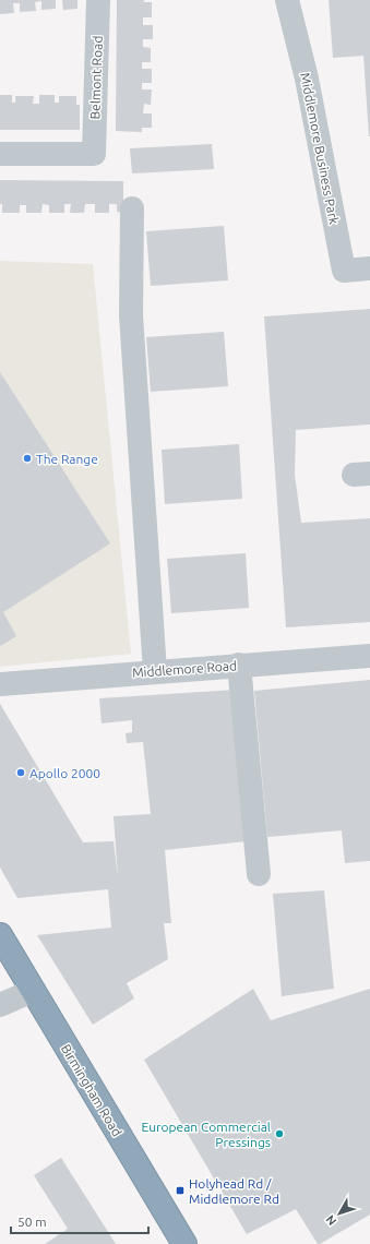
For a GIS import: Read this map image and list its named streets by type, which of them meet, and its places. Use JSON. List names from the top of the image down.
{
  "streets": {
    "highway": ["Birmingham Road"],
    "street": ["Belmont Road", "Middlemore Business Park", "Middlemore Road"]
  },
  "places": {
    "other": ["The Range", "Apollo 2000", "European Commercial Pressings"],
    "transit": ["Holyhead Rd / Middlemore Rd"]
  },
  "scale_bar": "50 m",
  "north": "bottom left"
}
